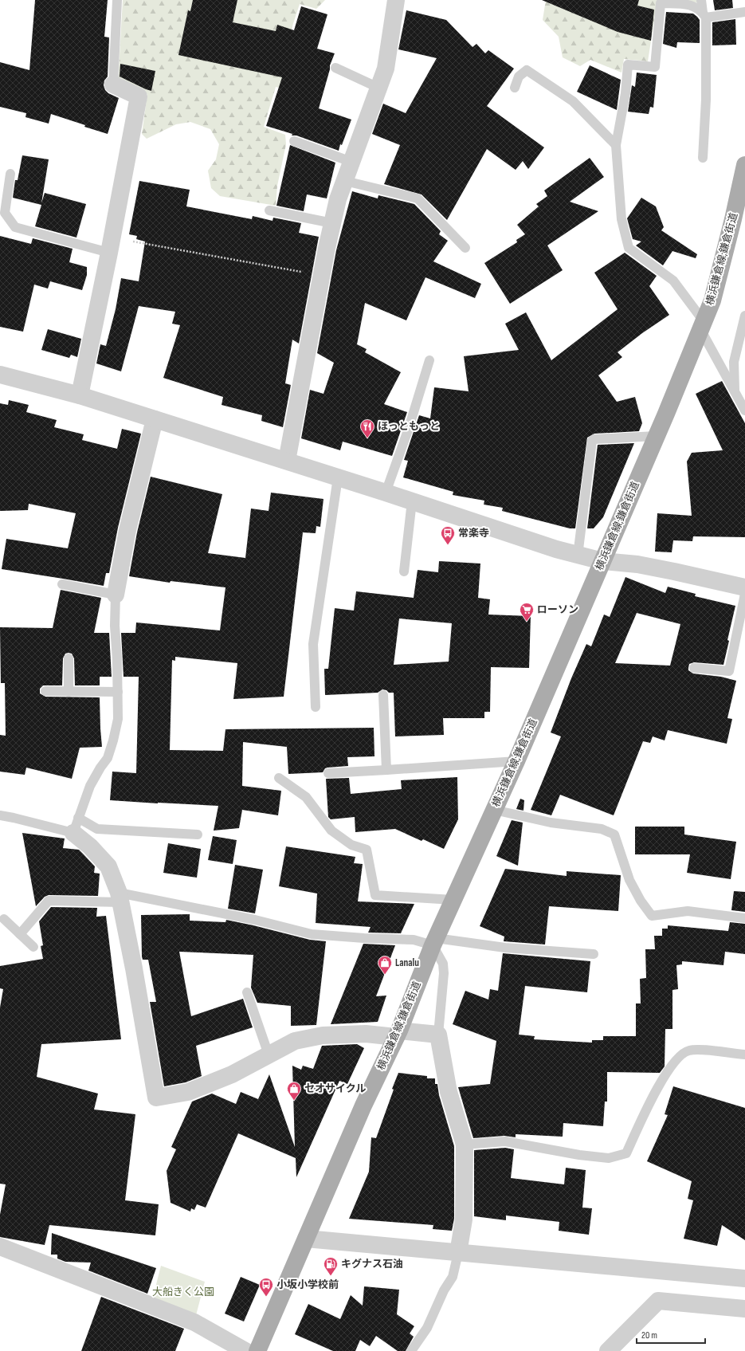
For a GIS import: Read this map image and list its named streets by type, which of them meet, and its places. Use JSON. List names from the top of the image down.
{
  "streets": {
    "main road": ["横浜鎌倉線;鎌倉街道"]
  },
  "parks": ["大船きく公園"],
  "places": {
    "restaurant": ["ほっともっと"],
    "bus stop": ["常楽寺", "小坂小学校前"],
    "supermarket": ["ローソン"],
    "shop": ["Lanalu", "セオサイクル"],
    "fuel station": ["キグナス石油"]
  },
  "scale_bar": "20 m"
}
